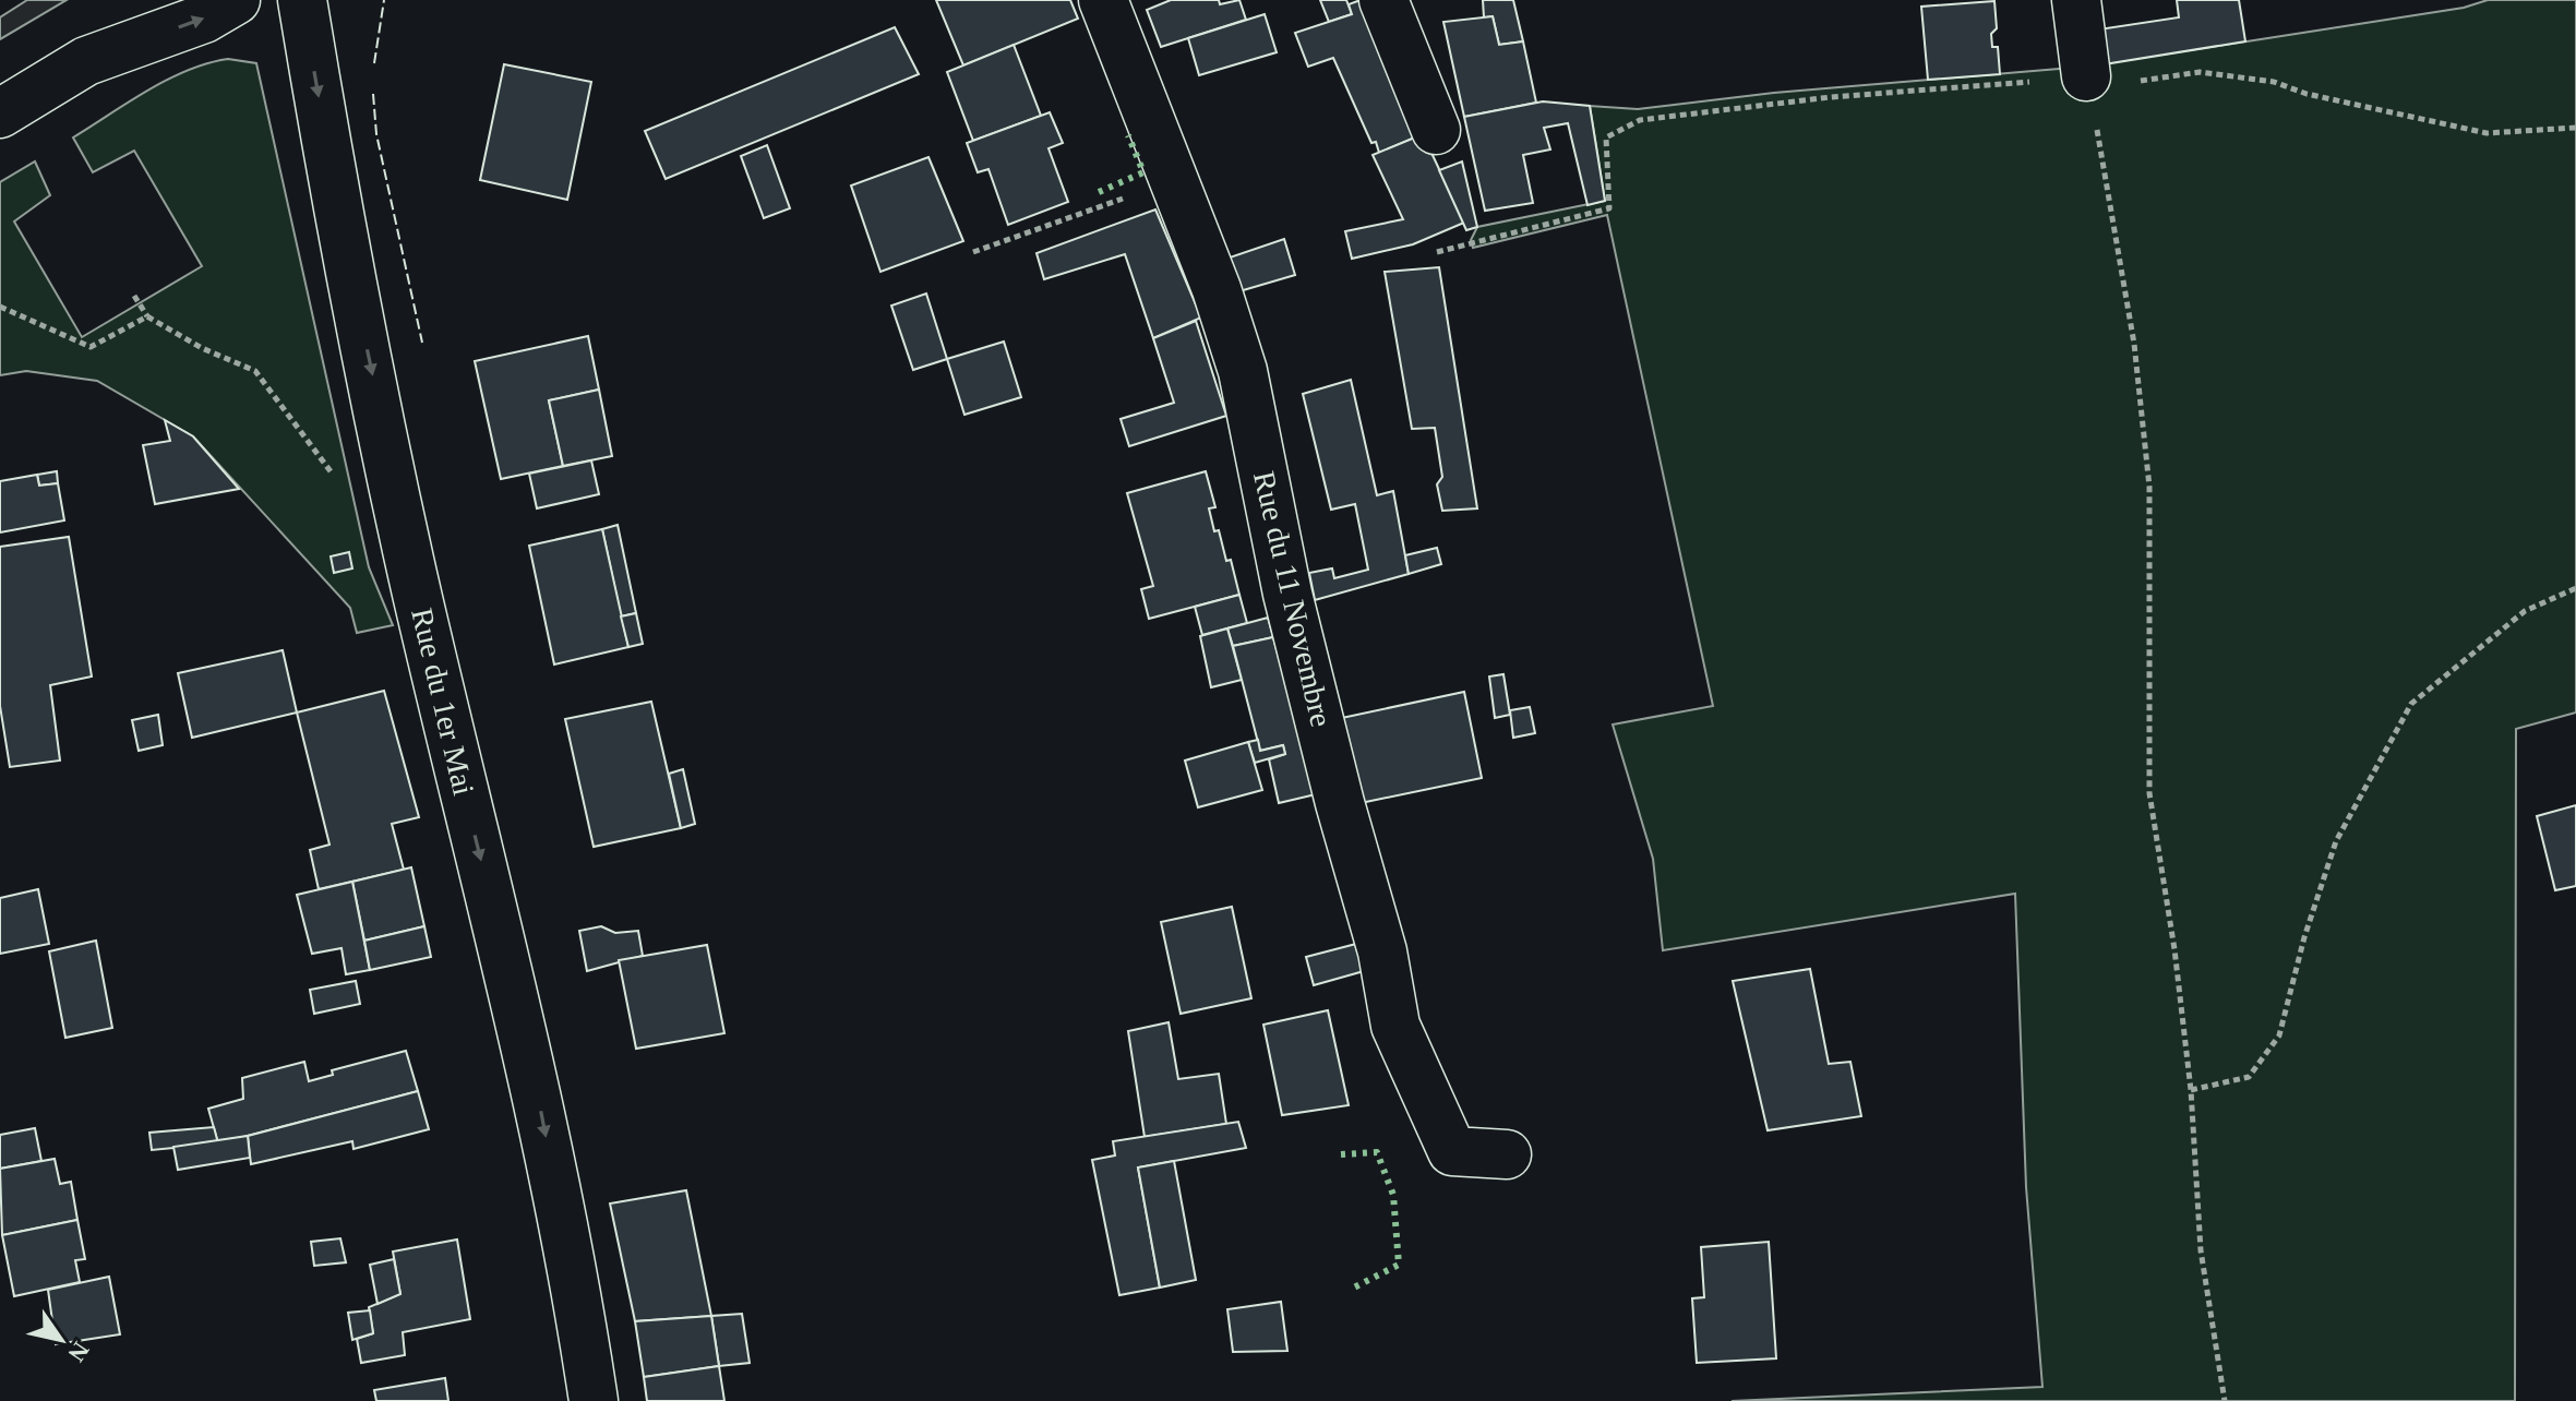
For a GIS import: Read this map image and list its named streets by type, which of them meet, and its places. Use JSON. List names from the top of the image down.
{
  "streets": {
    "street": ["Rue du 11 Novembre", "Rue du 1er Mai"]
  },
  "one_way": ["Rue du 1er Mai"],
  "north": "bottom right"
}
